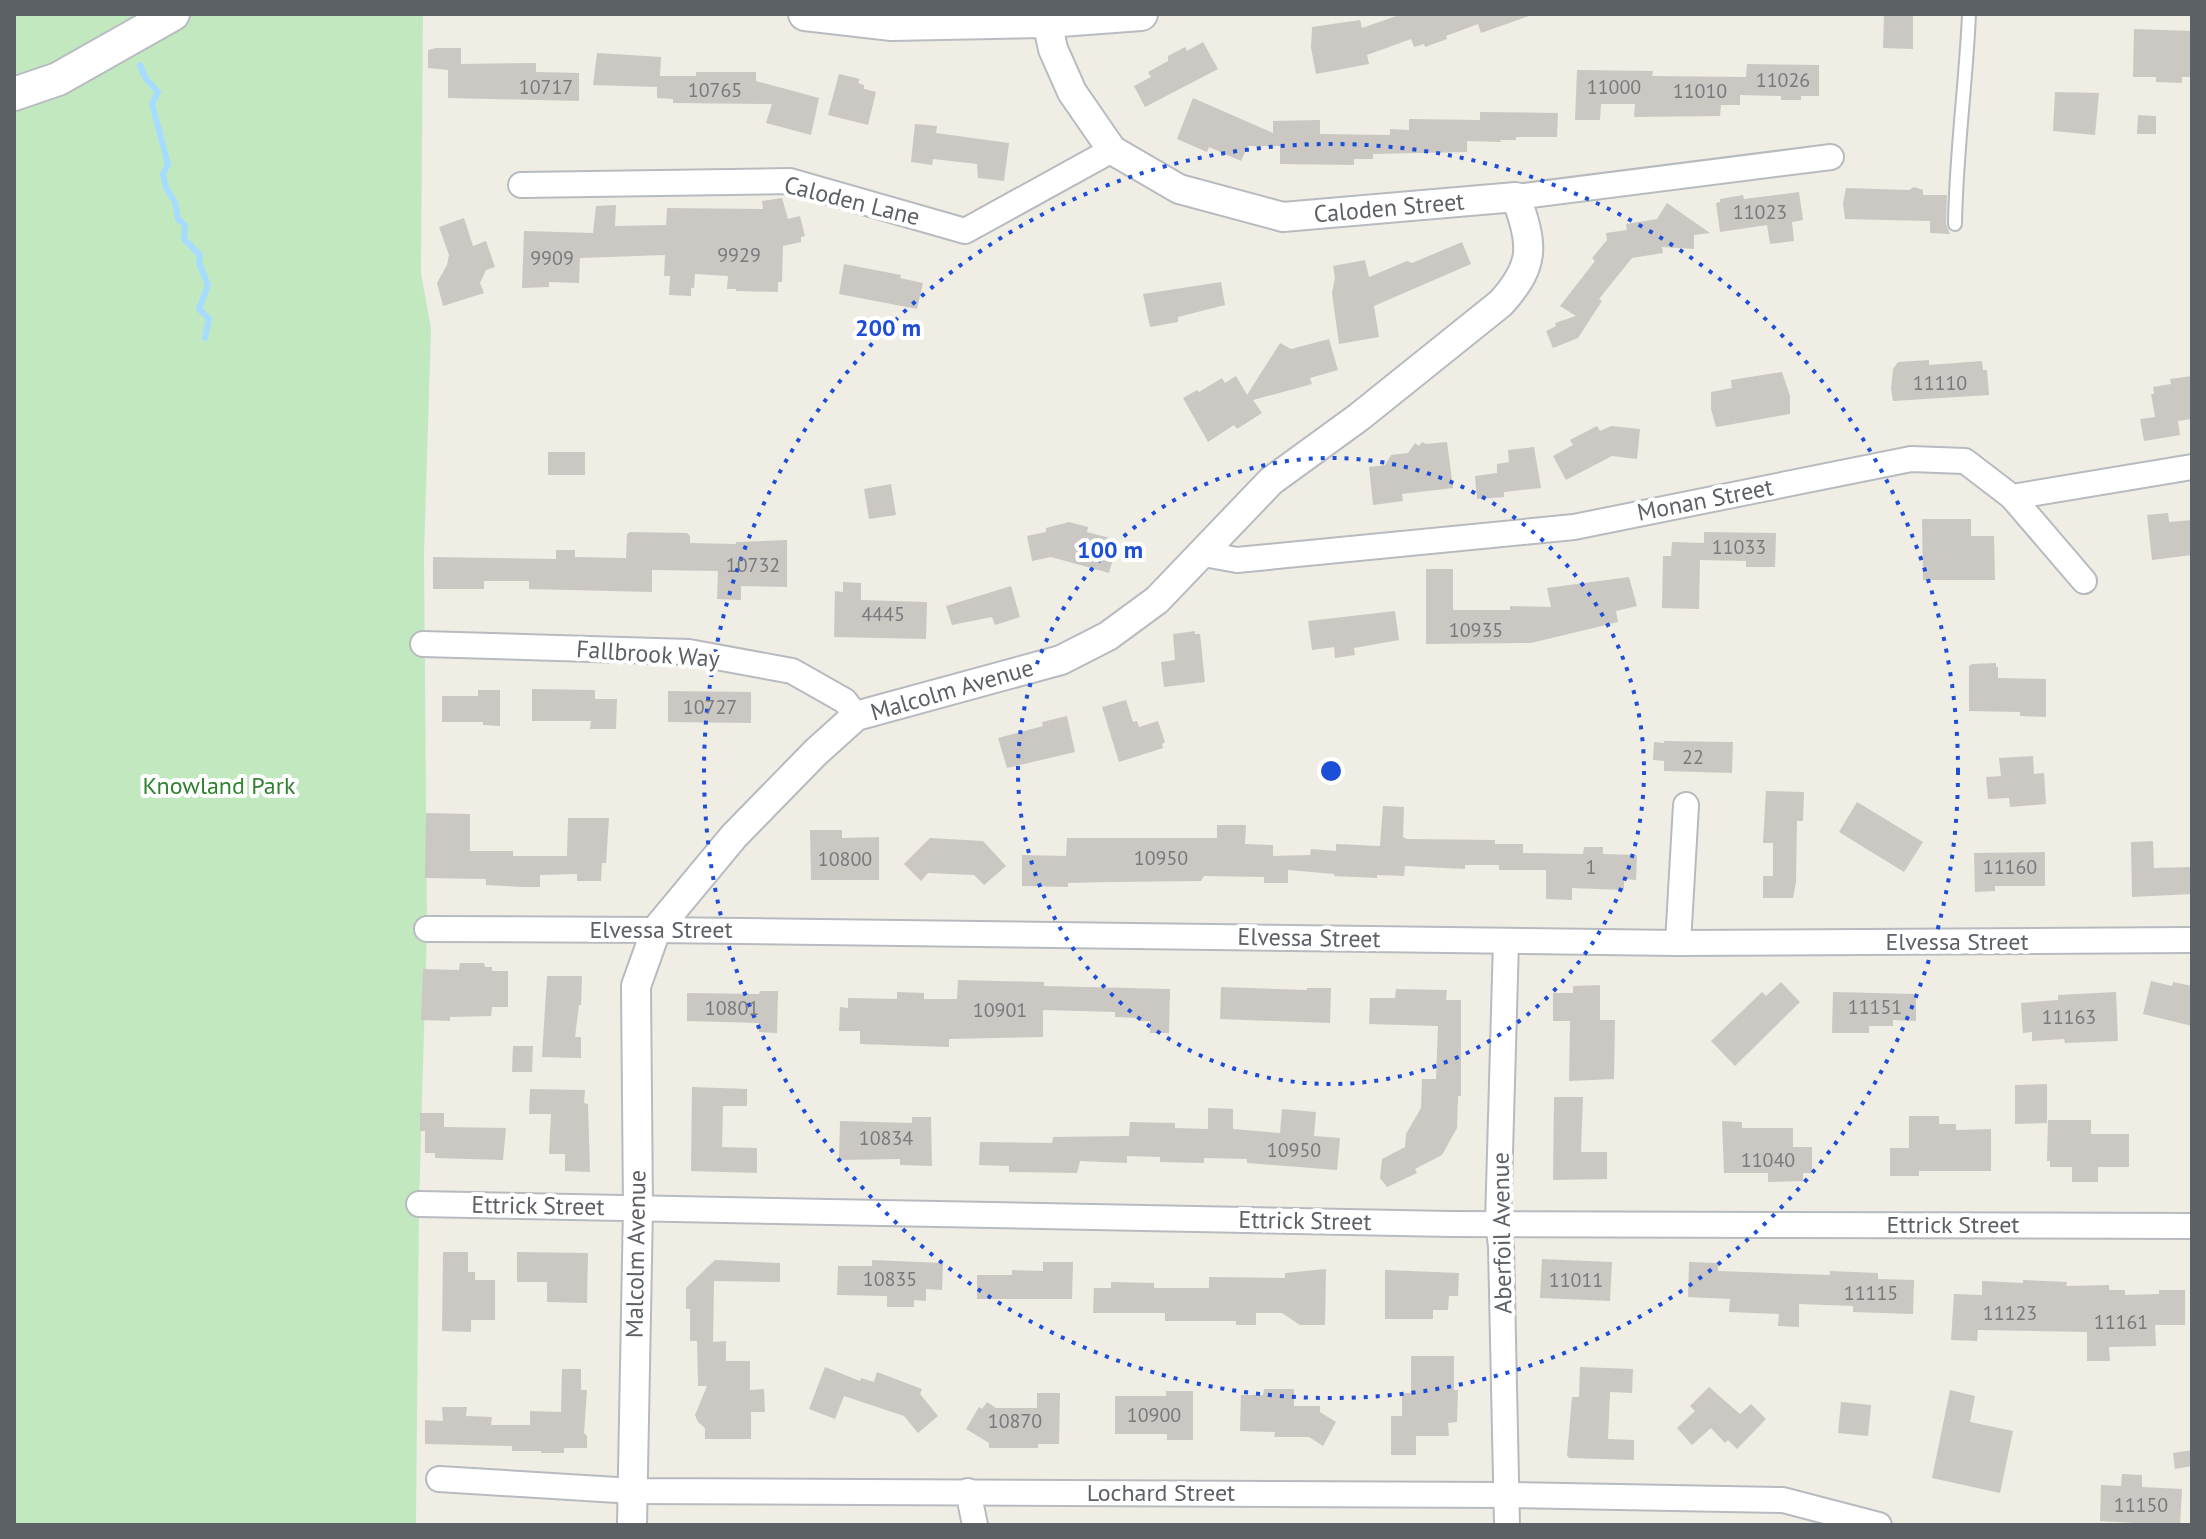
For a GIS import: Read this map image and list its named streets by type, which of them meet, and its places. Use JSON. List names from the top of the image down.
{
  "streets": {
    "street": [
      "Caloden Lane",
      "Caloden Street",
      "Monan Street",
      "Fallbrook Way",
      "Malcolm Avenue",
      "Elvessa Street",
      "Ettrick Street",
      "Aberfoil Avenue",
      "Lochard Street"
    ]
  },
  "crossings": [
    ["Caloden Lane", "Caloden Street"],
    ["Caloden Street", "Malcolm Avenue"],
    ["Monan Street", "Malcolm Avenue"],
    ["Fallbrook Way", "Malcolm Avenue"],
    ["Malcolm Avenue", "Elvessa Street"],
    ["Malcolm Avenue", "Ettrick Street"],
    ["Malcolm Avenue", "Lochard Street"],
    ["Elvessa Street", "Aberfoil Avenue"],
    ["Ettrick Street", "Aberfoil Avenue"],
    ["Aberfoil Avenue", "Lochard Street"]
  ],
  "parks": ["Knowland Park"],
  "house_numbers": [
    "11026",
    "10717",
    "11000",
    "10765",
    "11010",
    "11023",
    "9929",
    "9909",
    "11110",
    "11033",
    "10732",
    "4445",
    "10935",
    "10727",
    "22",
    "10950",
    "10800",
    "1",
    "11160",
    "11151",
    "10801",
    "10901",
    "11163",
    "10834",
    "10950",
    "11040",
    "10835",
    "11011",
    "11115",
    "11123",
    "11161",
    "10900",
    "10870",
    "11150"
  ],
  "rings": ["200 m", "100 m"]
}
